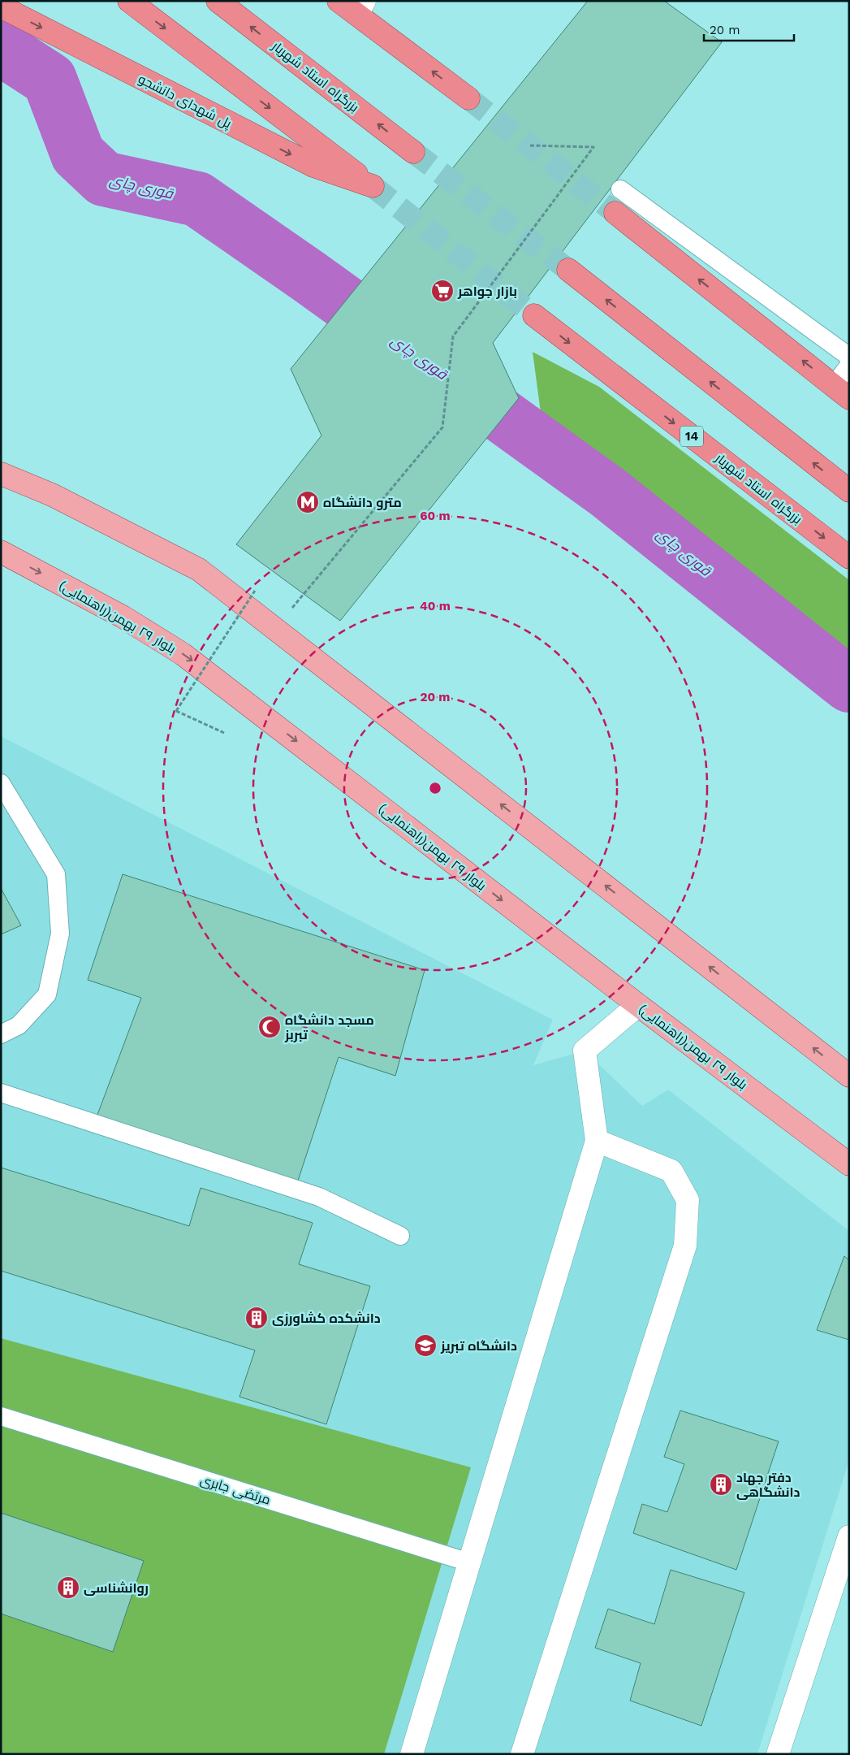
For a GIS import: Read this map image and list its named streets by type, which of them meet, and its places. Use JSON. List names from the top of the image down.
{
  "streets": {
    "highway": ["بزرگراه استاد شهریار", "پل شهدای دانشجو", "14"],
    "main road": ["بلوار ٢٩ بهمن(راهنمایی)"],
    "lane": ["مرتضی جابری"]
  },
  "water": ["قوری چای"],
  "places": {
    "supermarket": ["بازار جواهر"],
    "metro station": ["مترو دانشگاه"],
    "mosque": ["مسجد دانشگاه تبربز"],
    "building": ["دانشکده کشاورزی", "دفتر جهاد دانشگاهی", "روانشناسی"],
    "school or university": ["دانشگاه تبریز"]
  },
  "scale_bar": "20 m",
  "rings": ["60 m", "40 m", "20 m"]
}
